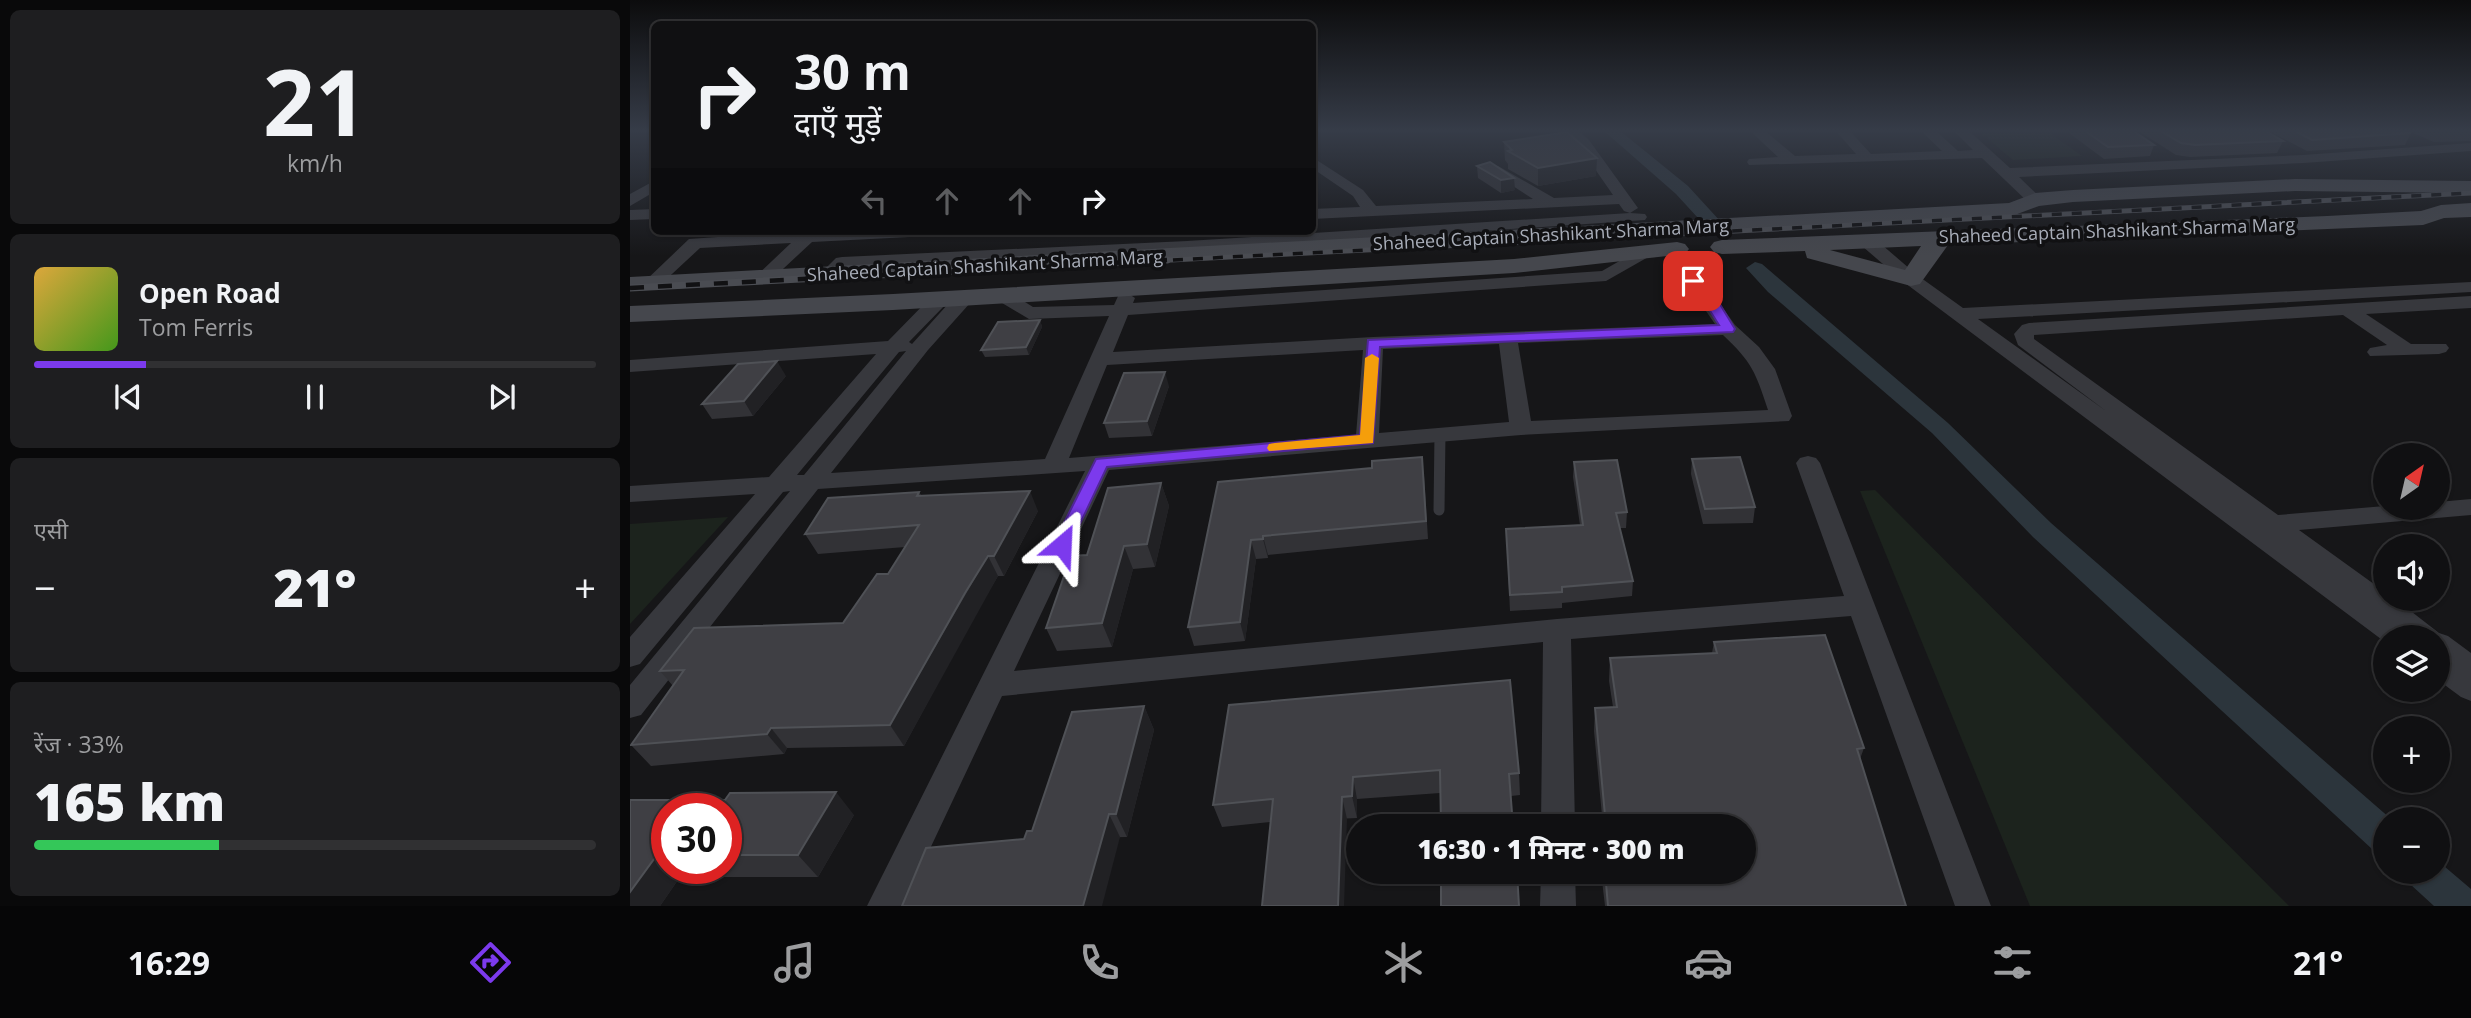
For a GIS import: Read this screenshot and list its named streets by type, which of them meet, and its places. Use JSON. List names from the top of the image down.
{
  "streets": {
    "main road": ["Shaheed Captain Shashikant Sharma Marg"]
  },
  "north": "top right",
  "page": {
    "tile": [
      ["21", "km/h"],
      "एसी",
      ["रेंज · 33%", "165 km"]
    ],
    "turn": ["30 m", "दाएँ मुड़ें"],
    "song": ["Open Road", "Tom Ferris"],
    "map_buttons": ["+", "−"],
    "heat": ["−", "21°", "+"],
    "limit": "30",
    "trip": "16:30 · 1 मिनट · 300 m",
    "tabs": ["16:29", "21°"]
  }
}
